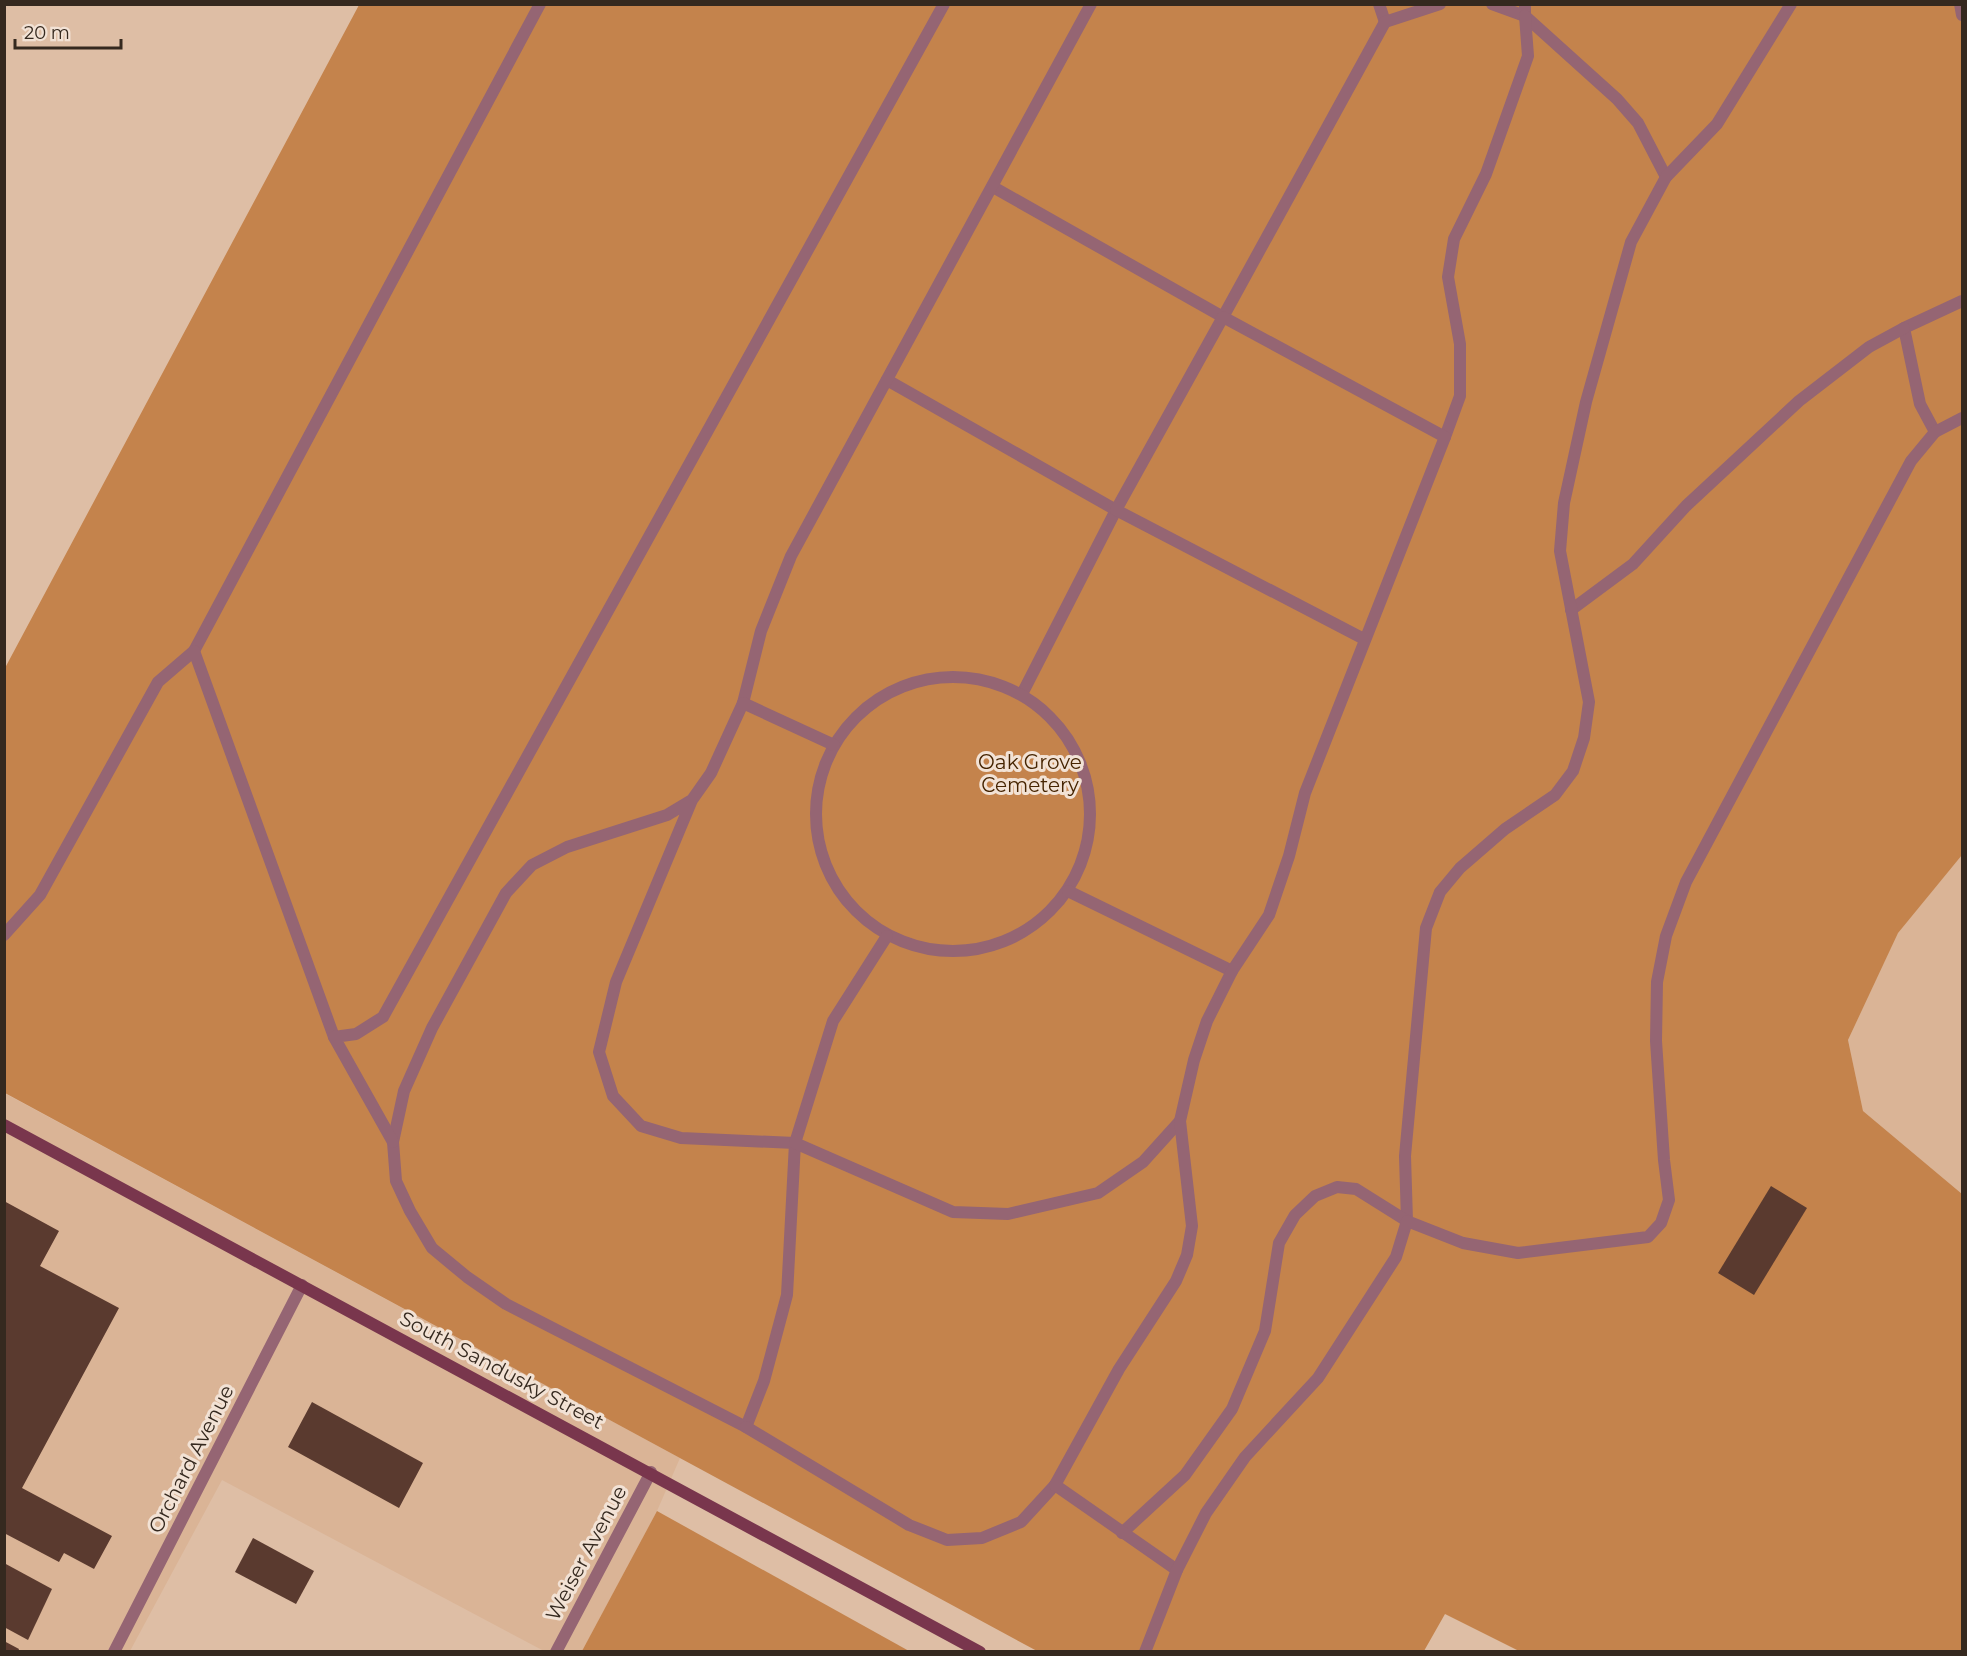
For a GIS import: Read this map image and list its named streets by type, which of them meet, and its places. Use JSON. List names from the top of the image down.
{
  "streets": {
    "street": ["South Sandusky Street", "Orchard Avenue", "Weiser Avenue"]
  },
  "crossings": [
    ["South Sandusky Street", "Orchard Avenue"],
    ["South Sandusky Street", "Weiser Avenue"]
  ],
  "parks": ["Oak Grove Cemetery"],
  "scale_bar": "20 m"
}
